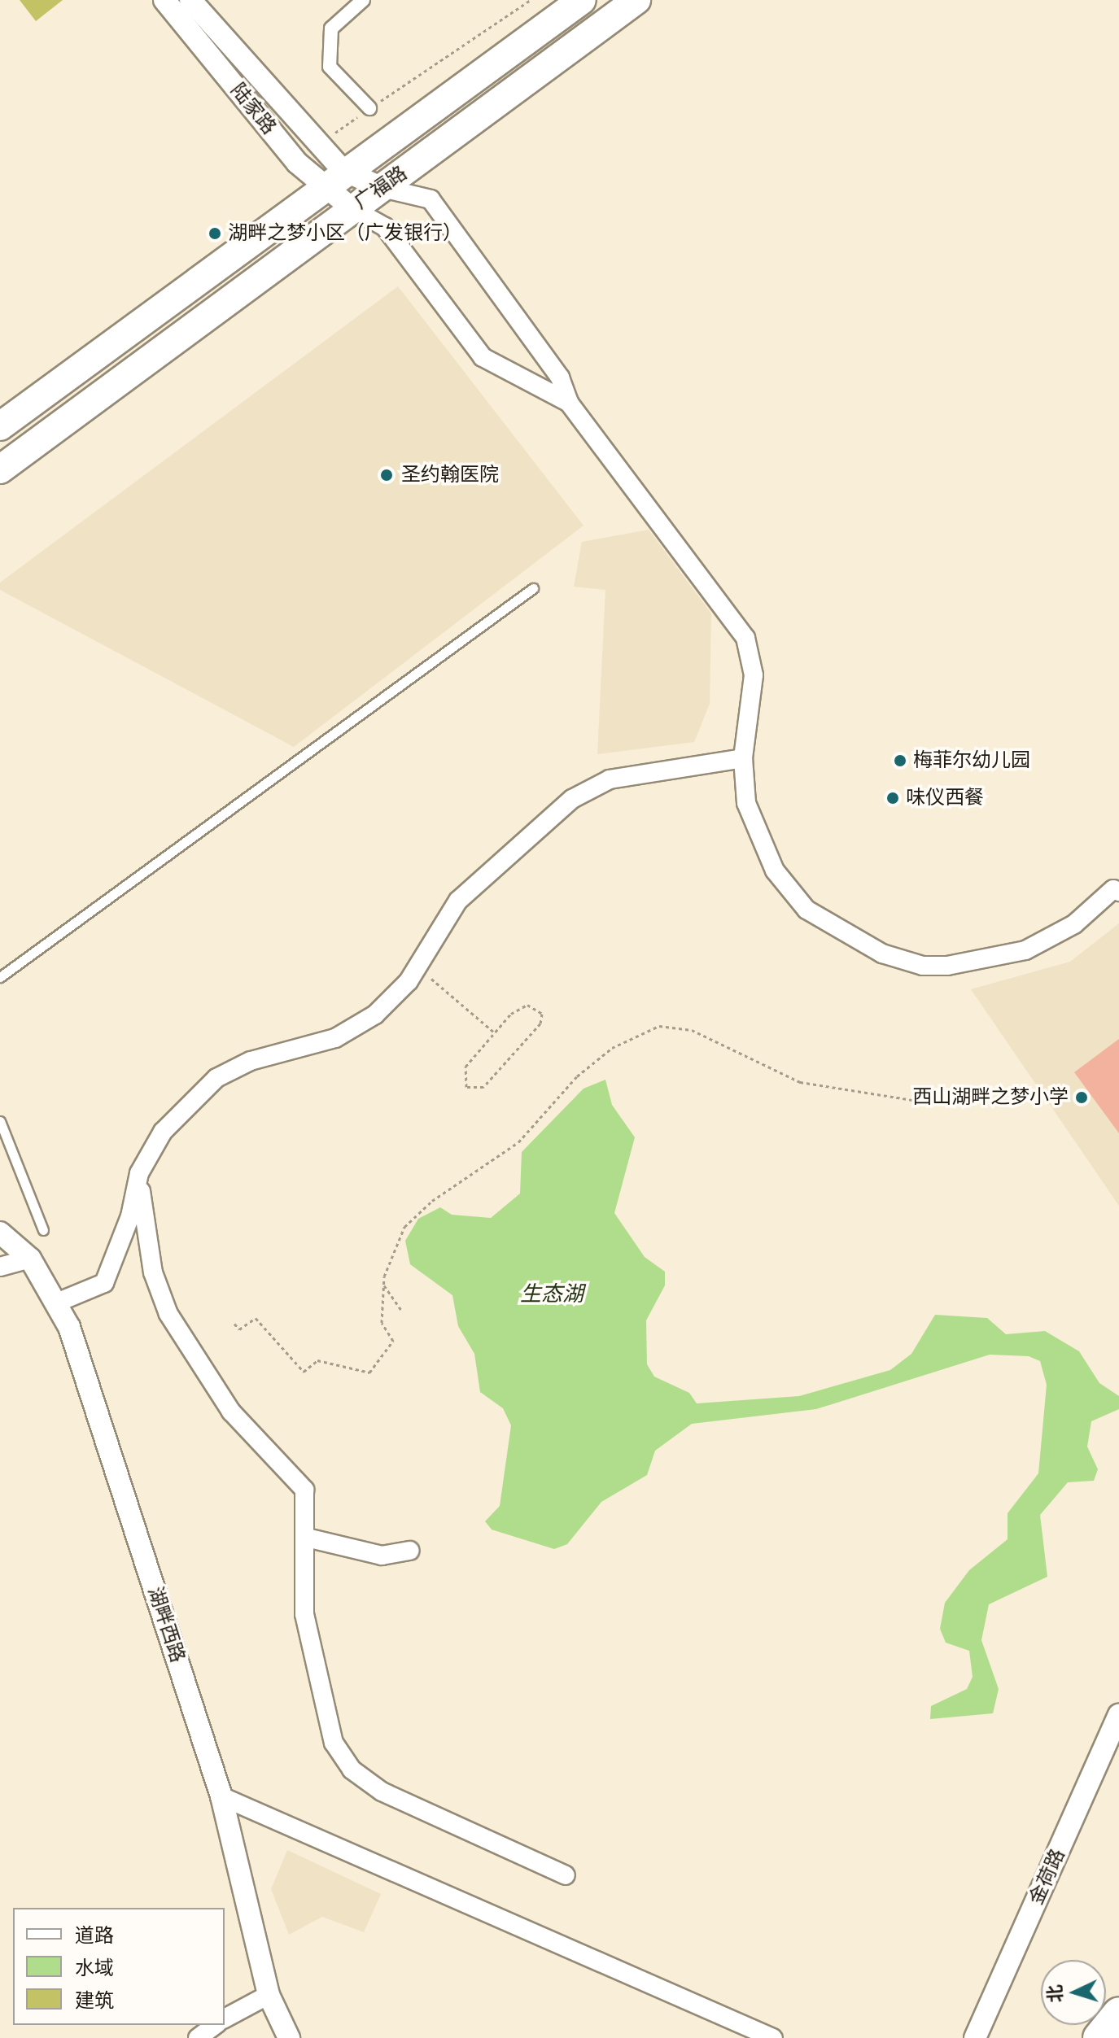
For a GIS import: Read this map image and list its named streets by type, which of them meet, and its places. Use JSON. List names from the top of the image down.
{
  "streets": {
    "main road": ["广福路"],
    "street": ["陆家路", "湖畔西路", "金荷路"]
  },
  "crossings": [
    ["陆家路", "广福路"]
  ],
  "water": ["生态湖"],
  "places": [
    "湖畔之梦小区（广发银行）",
    "圣约翰医院",
    "梅菲尔幼儿园",
    "味仪西餐",
    "西山湖畔之梦小学"
  ],
  "legend": ["道路", "水域", "建筑"],
  "north": "left"
}
